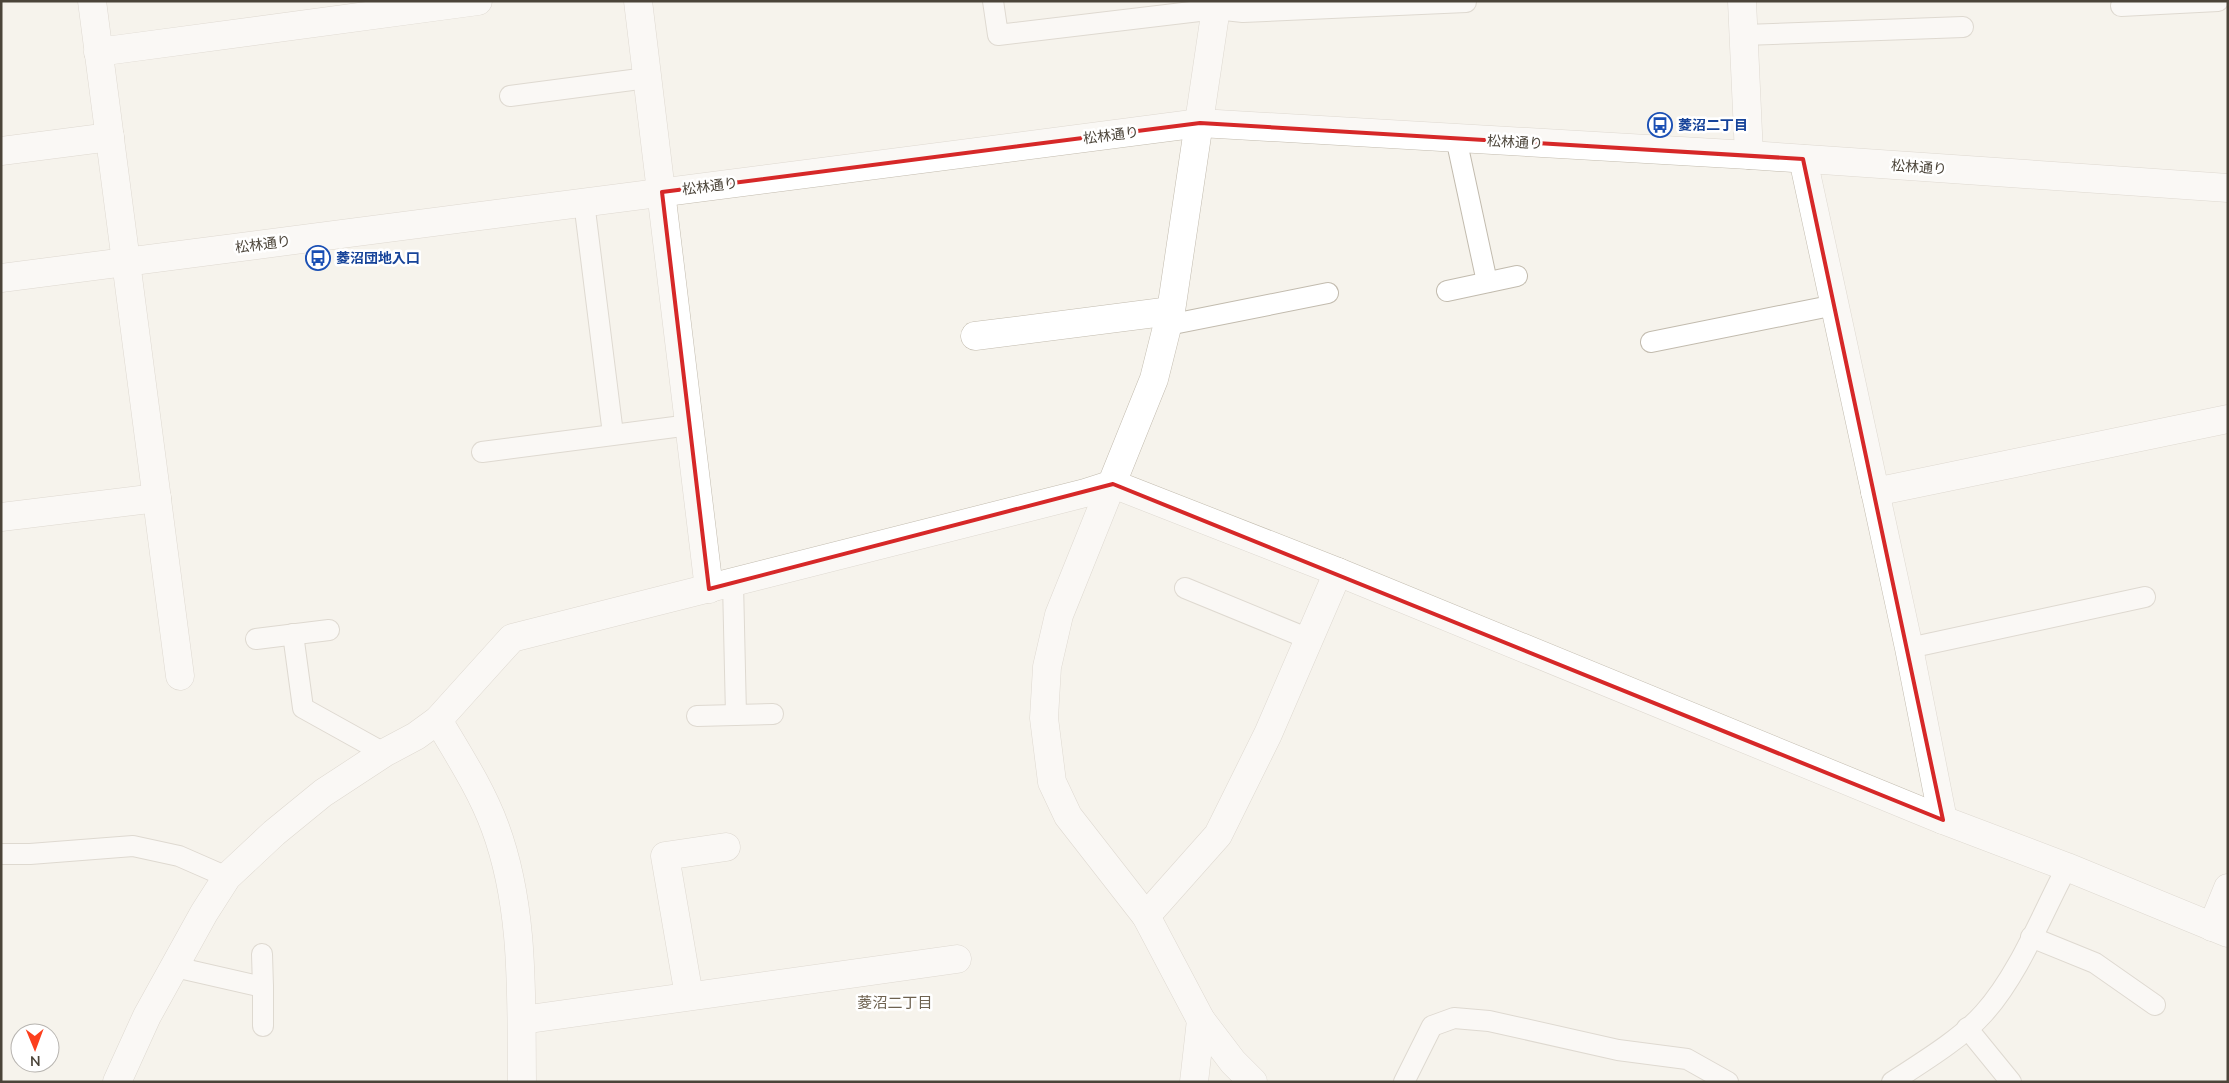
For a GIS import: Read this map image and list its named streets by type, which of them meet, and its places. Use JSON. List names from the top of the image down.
{
  "streets": {
    "street": ["松林通り"]
  },
  "districts": ["菱沼二丁目"],
  "places": {
    "bus stop": ["菱沼二丁目", "菱沼団地入口"]
  },
  "north": "bottom"
}
